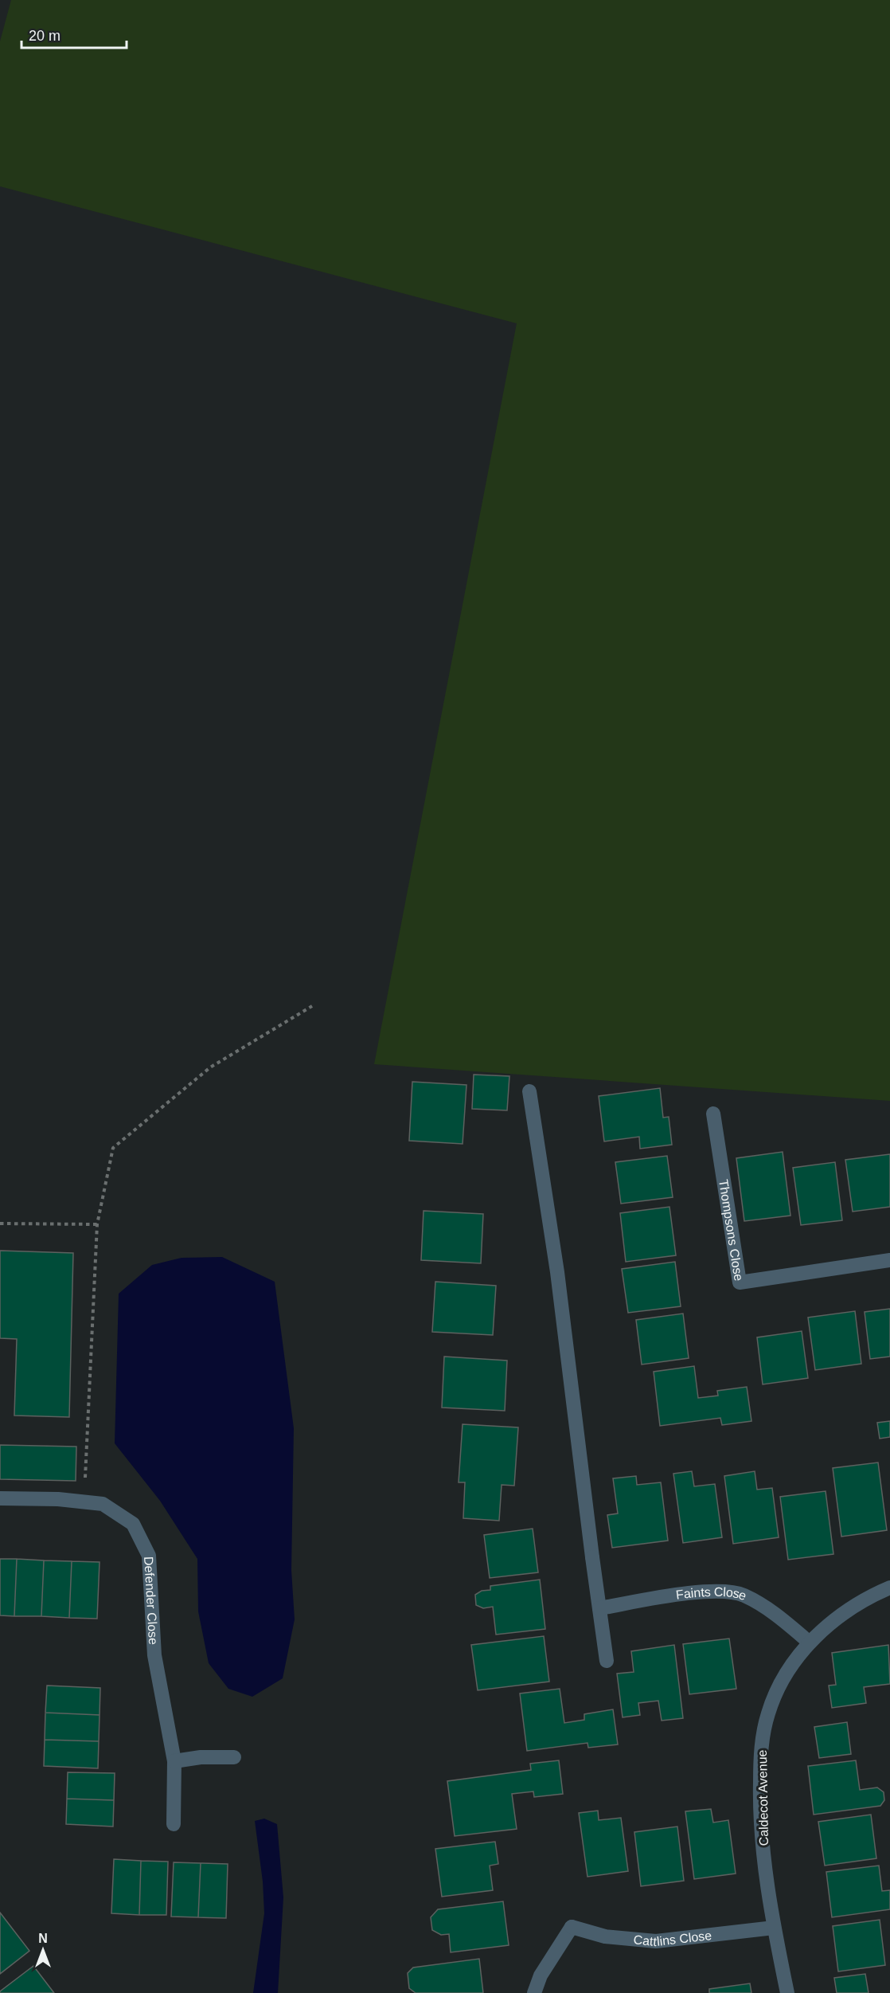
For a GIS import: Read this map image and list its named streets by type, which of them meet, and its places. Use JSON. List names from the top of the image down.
{
  "streets": {
    "street": [
      "Thompsons Close",
      "Faints Close",
      "Defender Close",
      "Caldecot Avenue",
      "Cattlins Close"
    ]
  },
  "crossings": [
    ["Faints Close", "Caldecot Avenue"],
    ["Caldecot Avenue", "Cattlins Close"]
  ],
  "scale_bar": "20 m",
  "north": "top"
}
